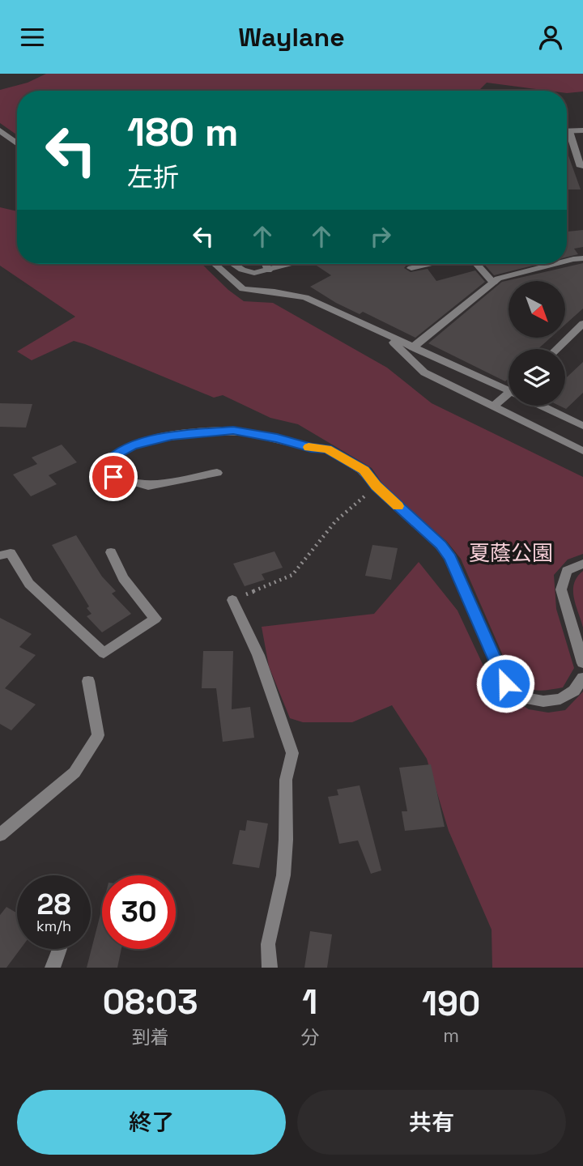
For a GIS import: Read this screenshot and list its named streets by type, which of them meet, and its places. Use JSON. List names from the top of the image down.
{
  "parks": ["夏蔭公園"],
  "north": "bottom right",
  "page": {
    "header": "Waylane",
    "turn": ["180 m", "左折"],
    "speed": "28 km/h",
    "limit": "30",
    "eta": [
      "08:03",
      "到着",
      "1",
      "分",
      "190",
      "m"
    ],
    "buttons": ["終了", "共有"]
  }
}
